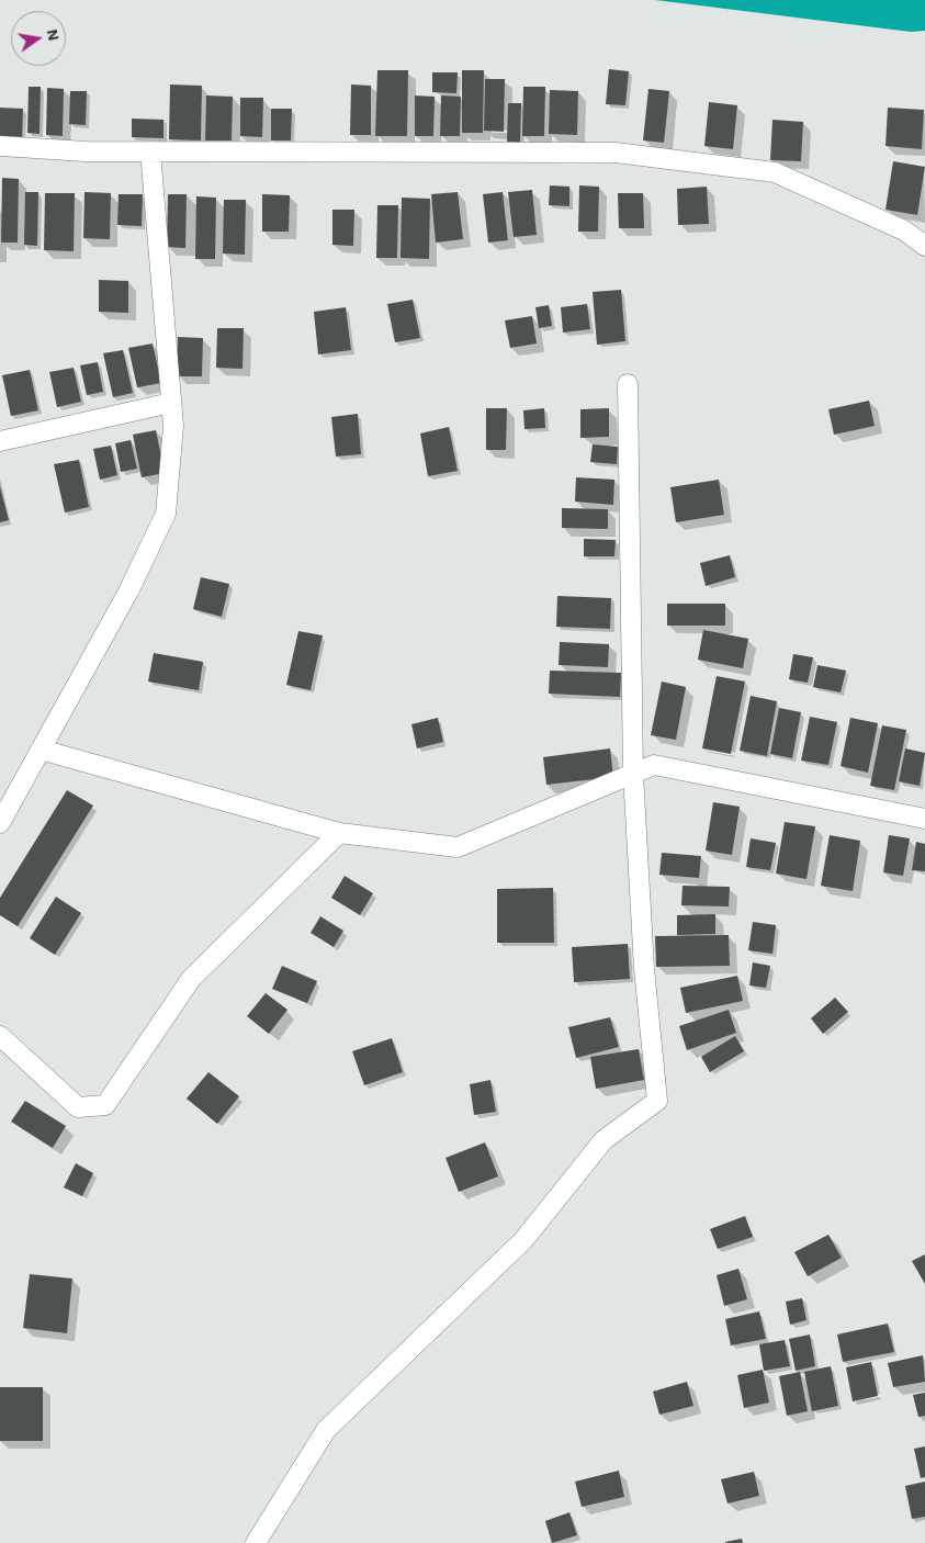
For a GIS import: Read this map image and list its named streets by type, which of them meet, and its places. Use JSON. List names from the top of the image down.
{
  "north": "right"
}
